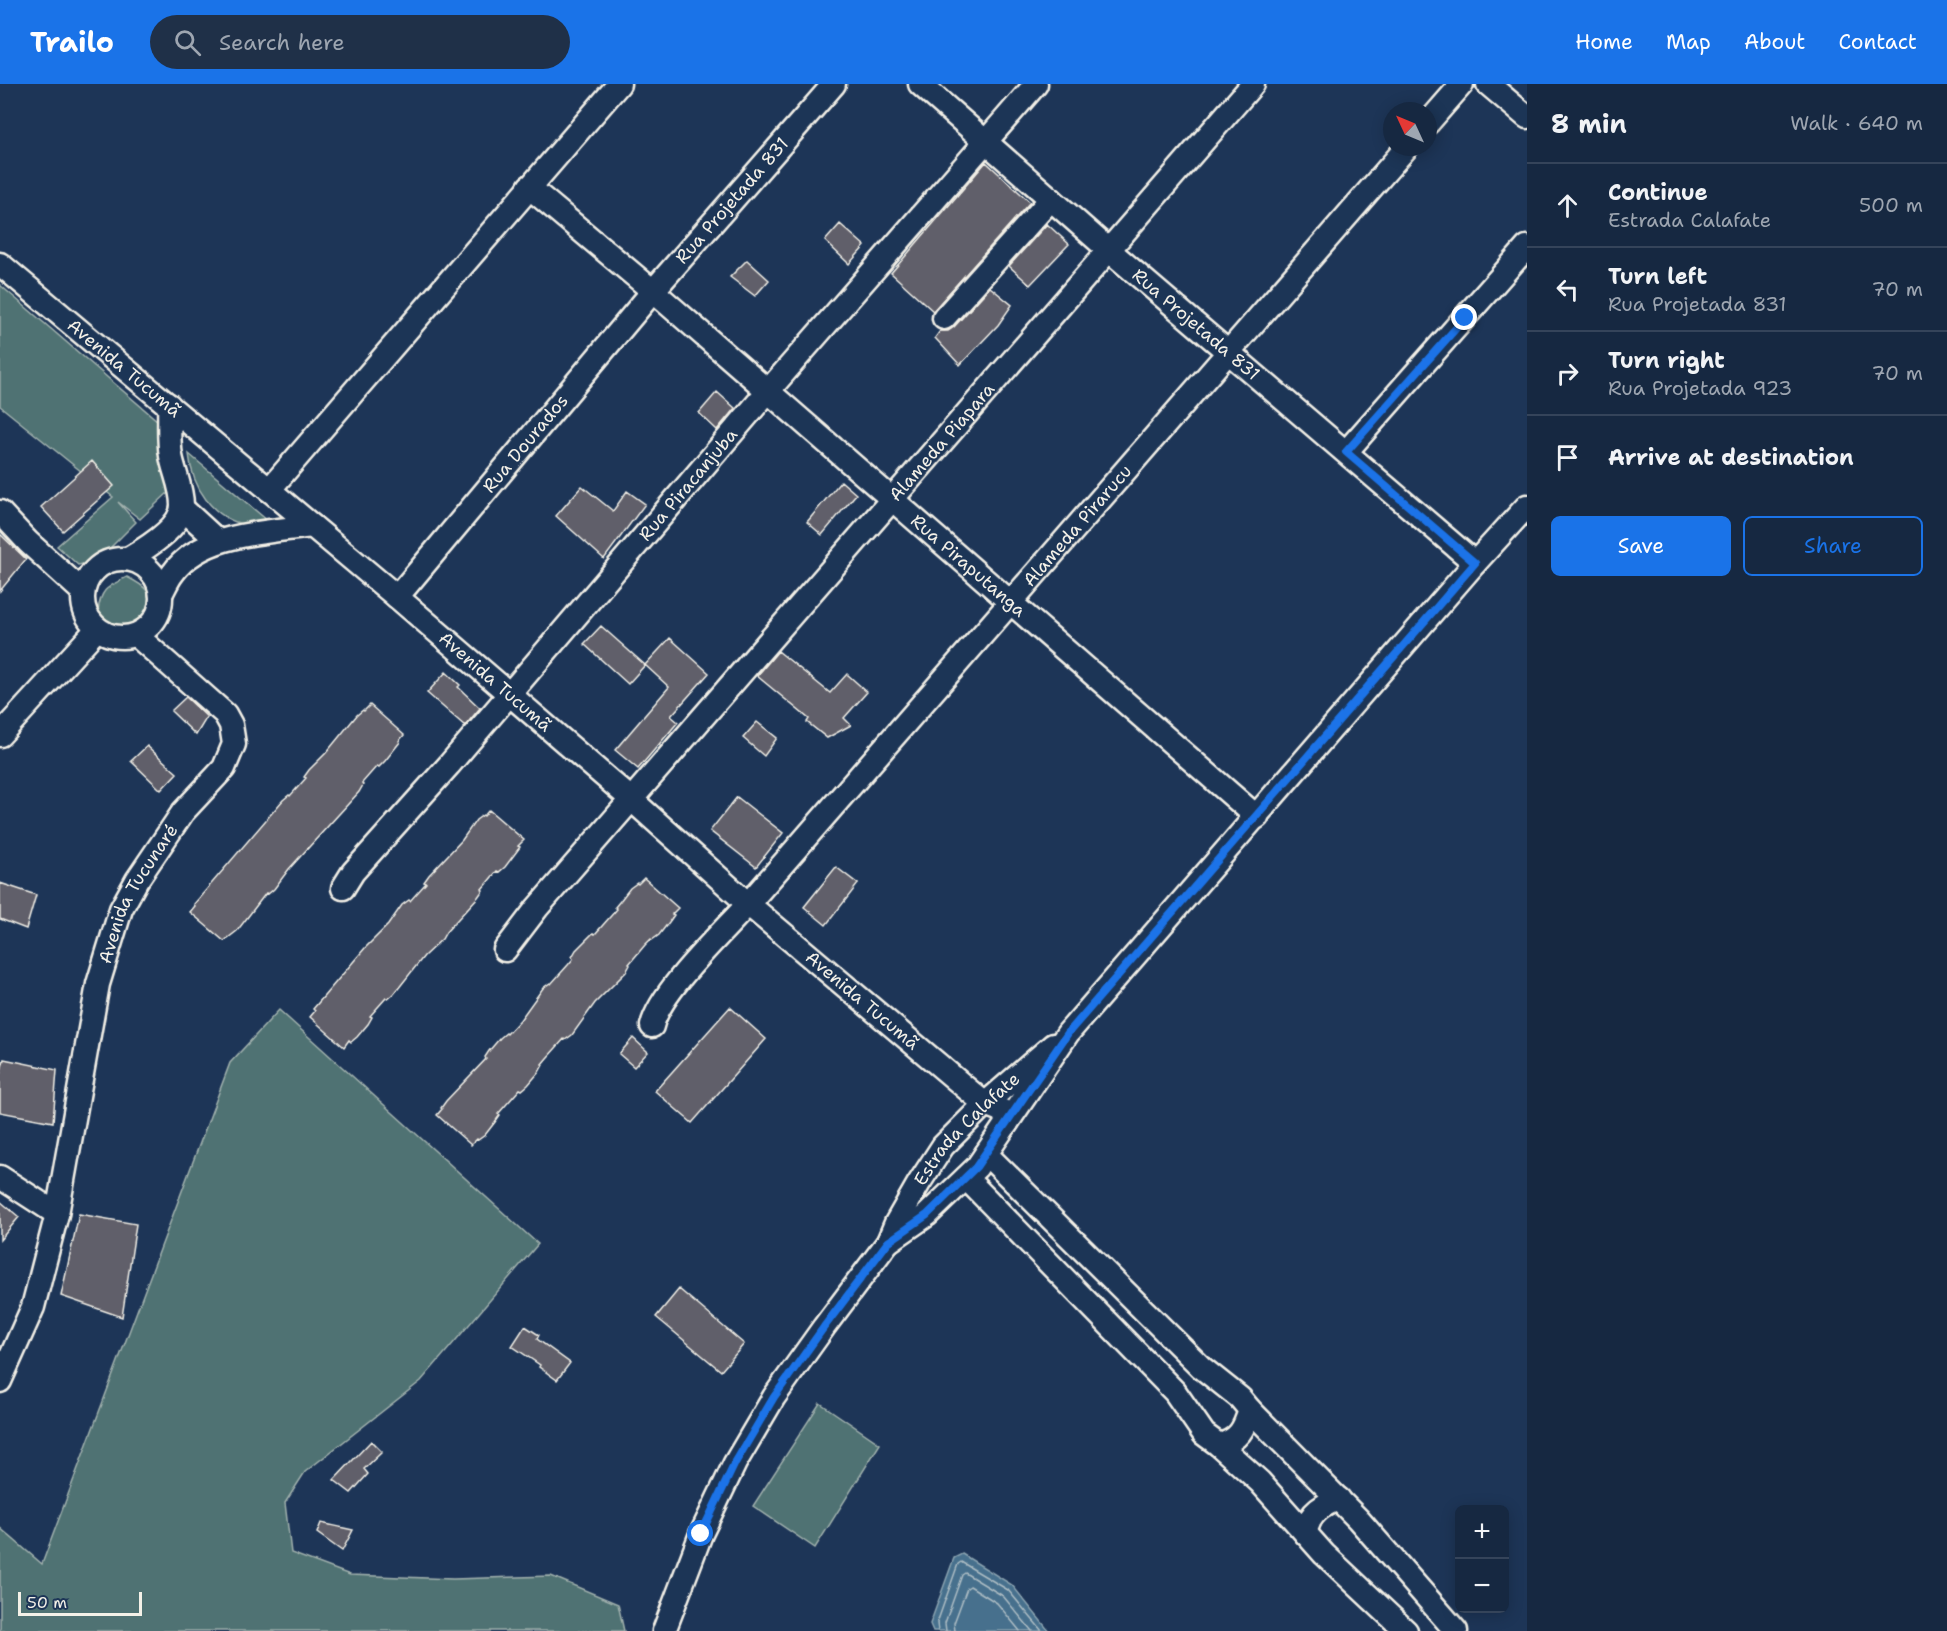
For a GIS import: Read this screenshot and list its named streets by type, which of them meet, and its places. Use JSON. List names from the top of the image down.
{
  "streets": {
    "street": [
      "Rua Projetada 831",
      "Avenida Tucumã",
      "Alameda Piapara",
      "Rua Dourados",
      "Rua Piracanjuba",
      "Alameda Pirarucu",
      "Rua Piraputanga",
      "Avenida Tucunaré",
      "Estrada Calafate"
    ]
  },
  "crossings": [
    ["Rua Projetada 831", "Alameda Piapara"],
    ["Rua Projetada 831", "Rua Dourados"],
    ["Rua Projetada 831", "Rua Piracanjuba"],
    ["Rua Projetada 831", "Alameda Pirarucu"],
    ["Rua Projetada 831", "Rua Piraputanga"],
    ["Rua Projetada 831", "Estrada Calafate"],
    ["Avenida Tucumã", "Alameda Piapara"],
    ["Avenida Tucumã", "Rua Dourados"],
    ["Avenida Tucumã", "Rua Piracanjuba"],
    ["Avenida Tucumã", "Alameda Pirarucu"],
    ["Avenida Tucumã", "Estrada Calafate"],
    ["Alameda Piapara", "Rua Piraputanga"],
    ["Rua Dourados", "Rua Piraputanga"],
    ["Rua Piracanjuba", "Rua Piraputanga"],
    ["Alameda Pirarucu", "Rua Piraputanga"],
    ["Rua Piraputanga", "Estrada Calafate"]
  ],
  "scale_bar": "50 m",
  "north": "top left",
  "page": {
    "header": "Trailo",
    "search": "Search here",
    "nav": [
      "Home",
      "Map",
      "About",
      "Contact"
    ],
    "heading": ["8 min", "Walk · 640 m"],
    "list": [
      ["Continue", "Estrada Calafate", "500 m"],
      ["Turn left", "Rua Projetada 831", "70 m"],
      ["Turn right", "Rua Projetada 923", "70 m"],
      "Arrive at destination"
    ],
    "buttons": ["Save", "Share"],
    "map_buttons": ["+", "−"],
    "scale": "50 m"
  }
}
